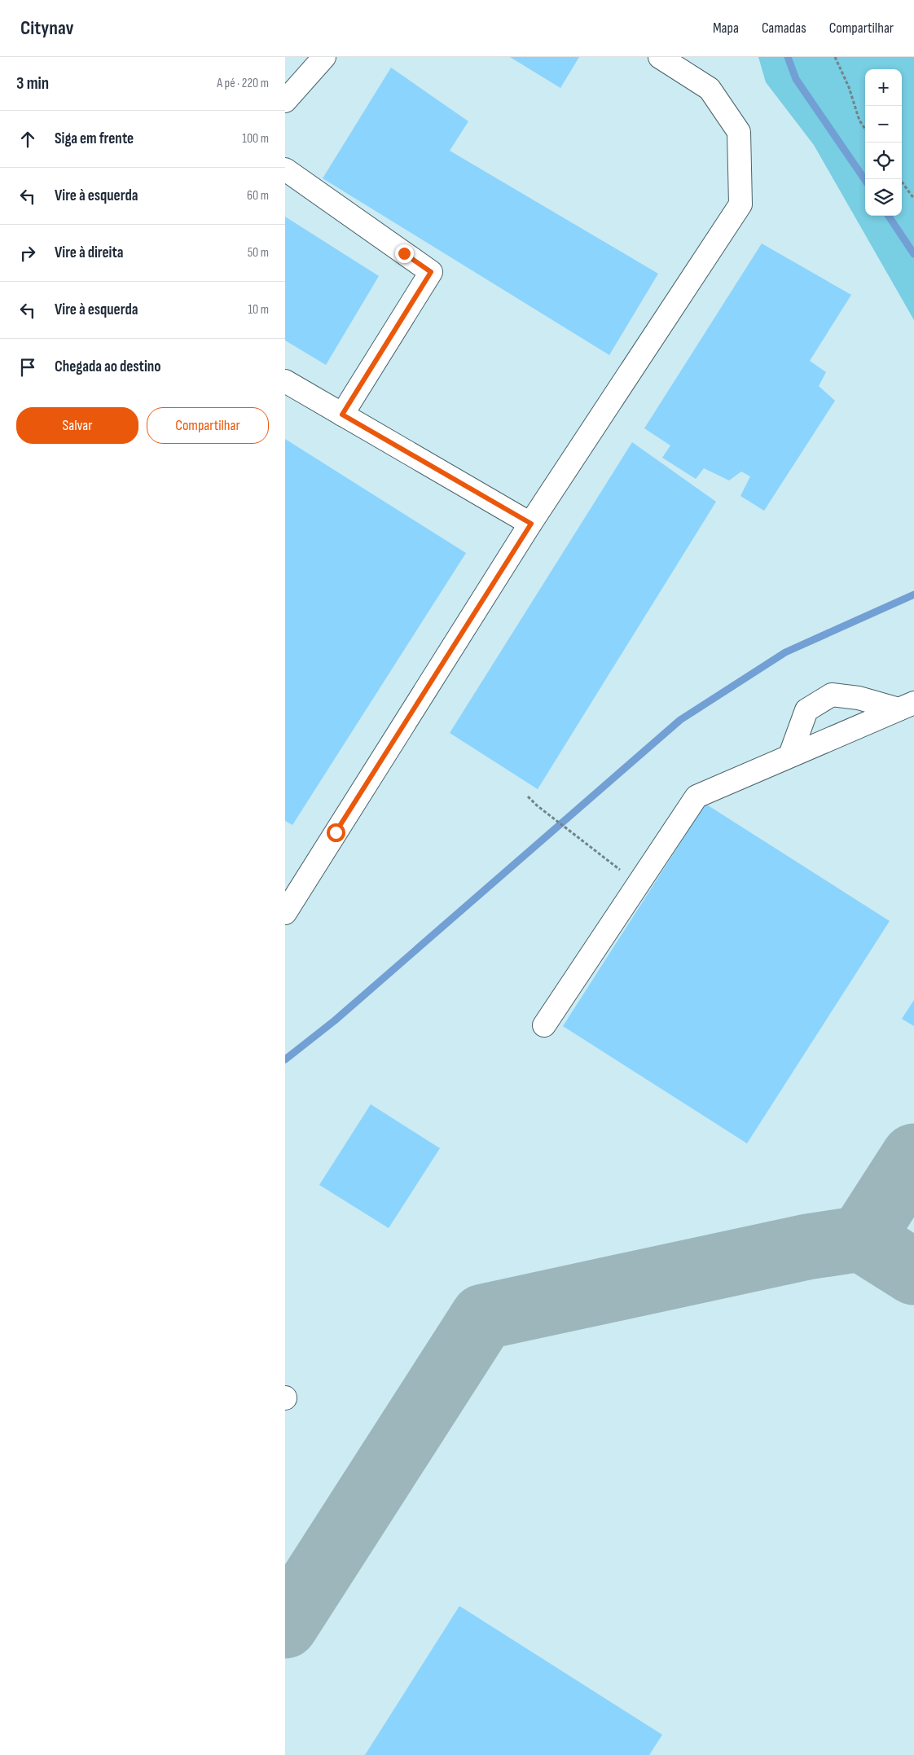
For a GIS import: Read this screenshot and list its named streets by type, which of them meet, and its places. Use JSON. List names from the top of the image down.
{
  "page": {
    "header": "Citynav",
    "nav": ["Mapa", "Camadas", "Compartilhar"],
    "heading": ["3 min", "A pé · 220 m"],
    "map_buttons": ["+", "−"],
    "list": [
      ["Siga em frente", "100 m"],
      ["Vire à esquerda", "60 m"],
      ["Vire à direita", "50 m"],
      ["Vire à esquerda", "10 m"],
      "Chegada ao destino"
    ],
    "buttons": ["Salvar", "Compartilhar"]
  }
}
